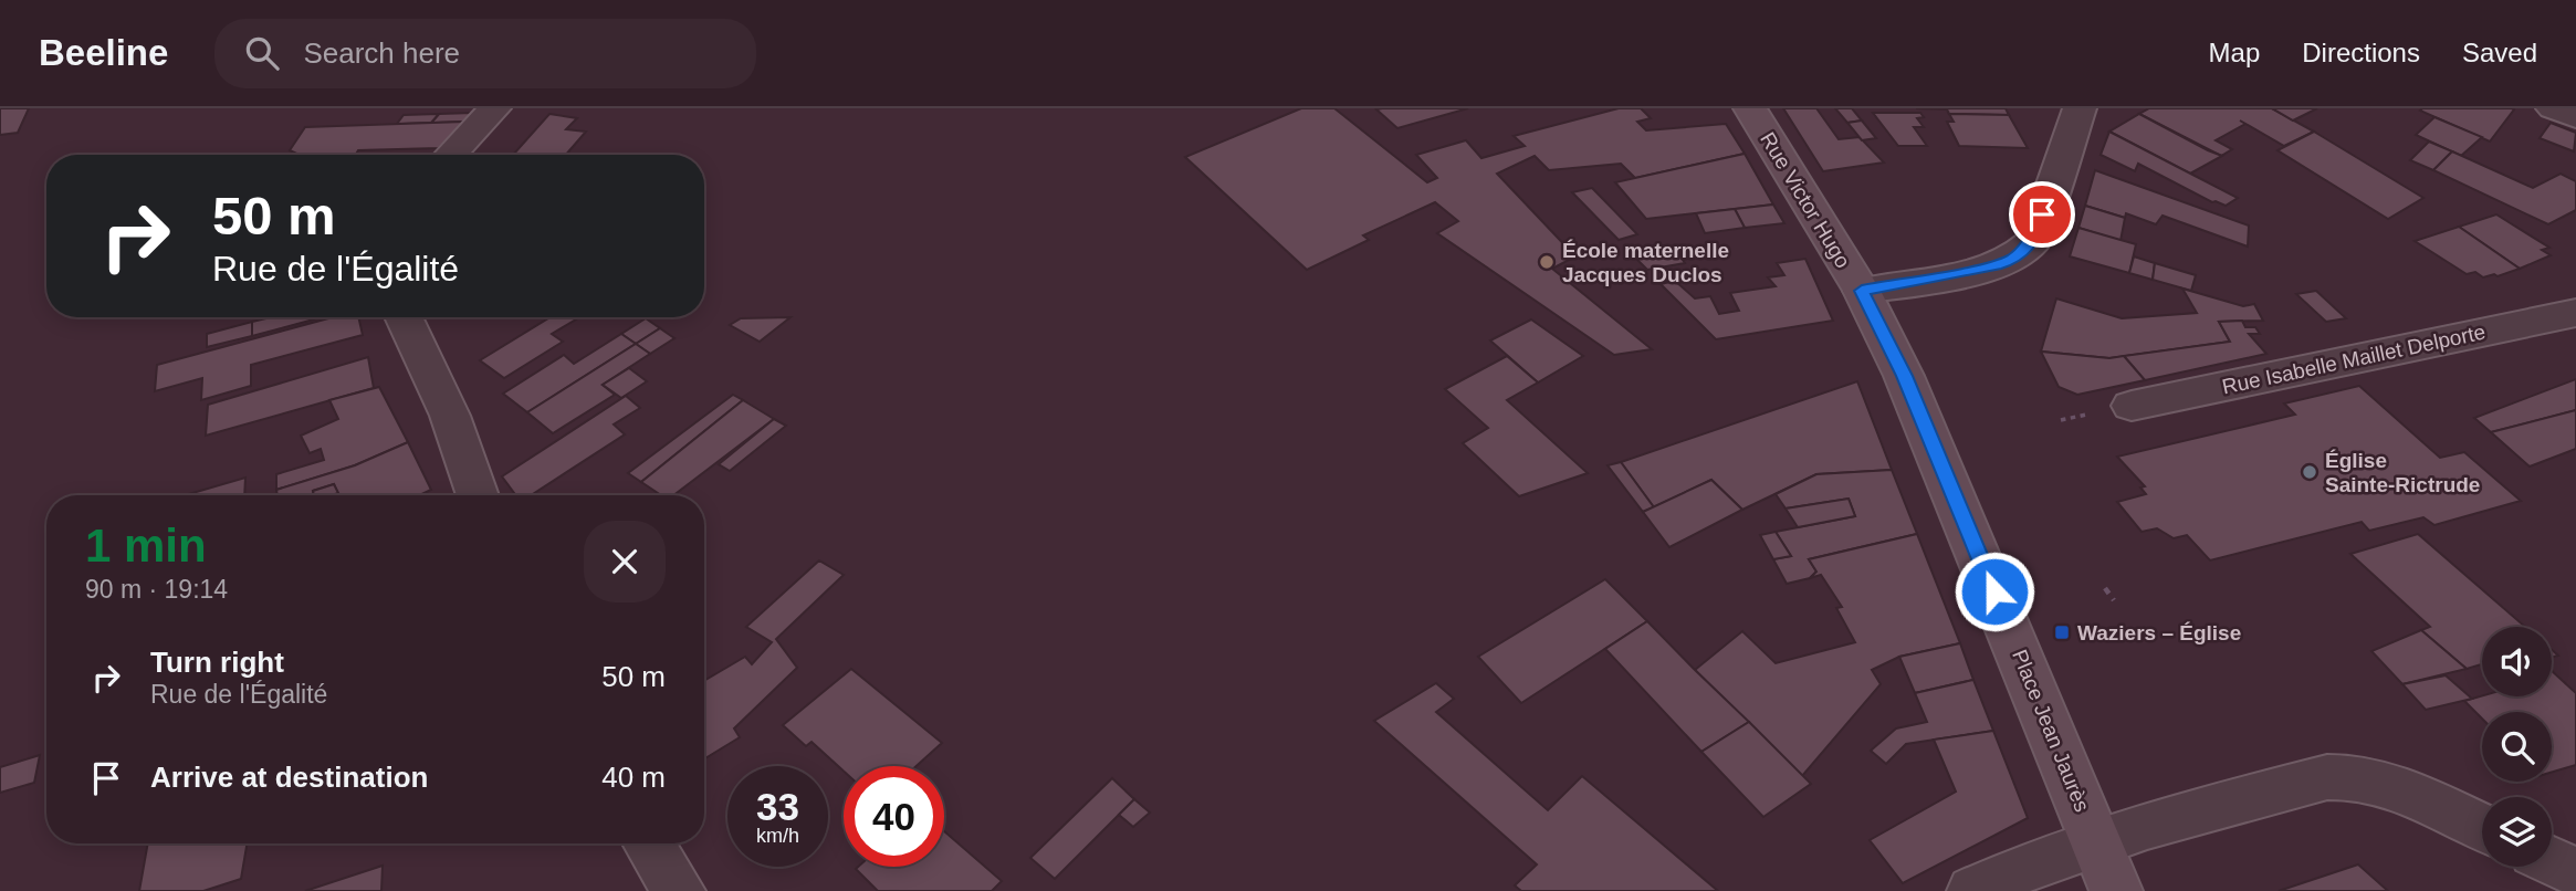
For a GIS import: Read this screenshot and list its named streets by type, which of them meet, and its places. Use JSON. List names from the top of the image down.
{
  "streets": {
    "street": ["Rue Victor Hugo", "Rue Isabelle Maillet Delporte", "Place Jean Jaurès"]
  },
  "crossings": [
    ["Rue Victor Hugo", "Place Jean Jaurès"]
  ],
  "places": {
    "other": ["École maternelle Jacques Duclos", "Église Sainte-Rictrude"],
    "transit": ["Waziers – Église"]
  },
  "page": {
    "header": "Beeline",
    "search": "Search here",
    "nav": ["Map", "Directions", "Saved"],
    "turn": ["50 m", "Rue de l'Égalité"],
    "heading": ["1 min", "90 m · 19:14"],
    "list": [
      {
        "name": "Turn right",
        "note": "Rue de l'Égalité",
        "value": "50 m"
      },
      {
        "name": "Arrive at destination",
        "value": "40 m"
      }
    ],
    "speed": "33 km/h",
    "limit": "40"
  }
}
